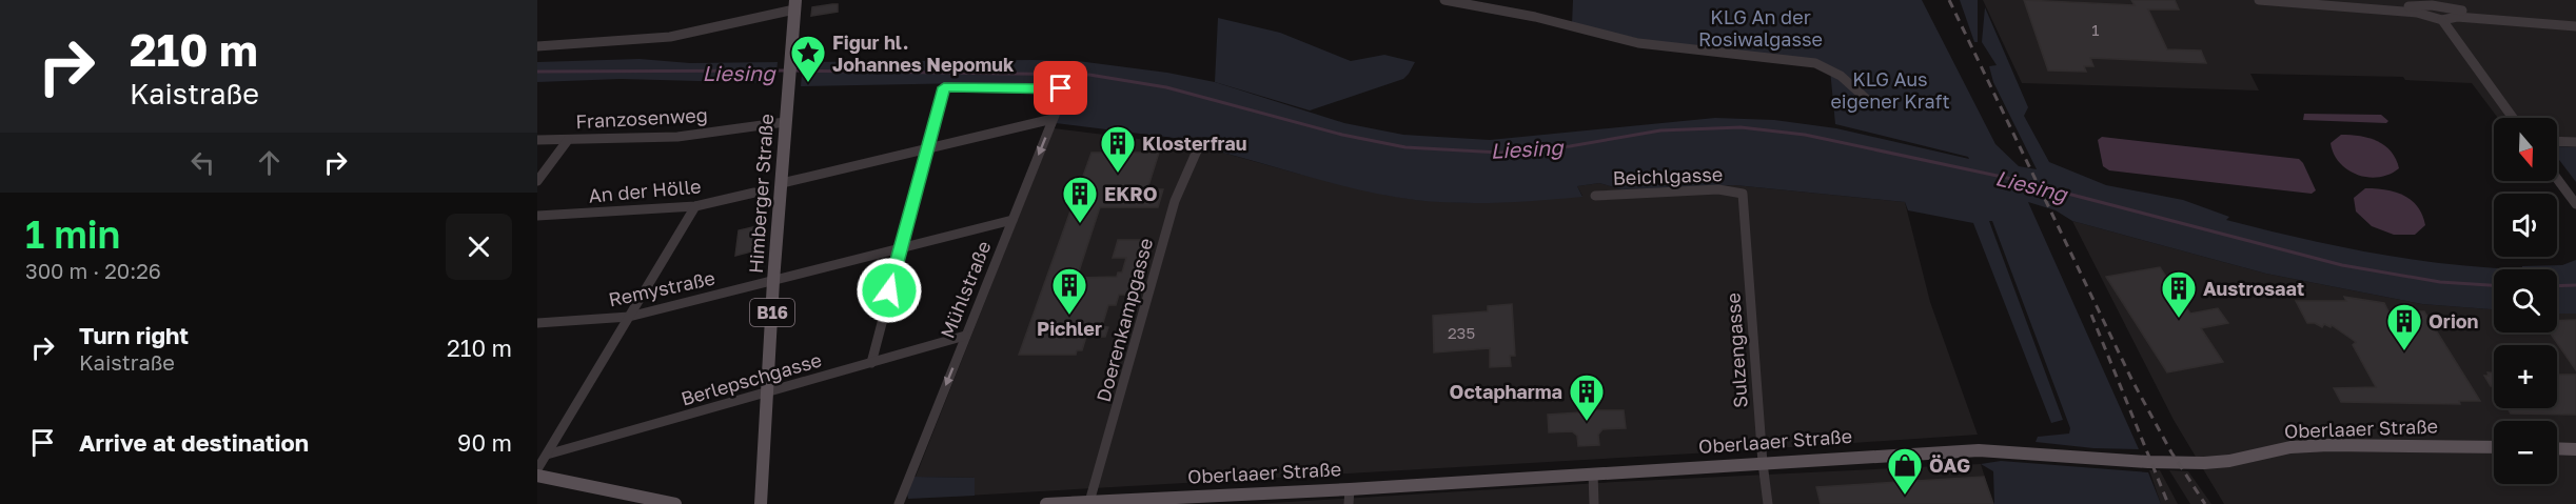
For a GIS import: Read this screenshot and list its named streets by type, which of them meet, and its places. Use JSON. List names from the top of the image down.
{
  "streets": {
    "main road": ["Himberger Straße", "B16", "Oberlaaer Straße"],
    "street": [
      "Franzosenweg",
      "Beichlgasse",
      "An der Hölle",
      "Remystraße",
      "Mühlstraße",
      "Doerenkampgasse",
      "Sulzengasse",
      "Berlepschgasse"
    ]
  },
  "crossings": [
    ["Franzosenweg", "Himberger Straße"],
    ["Beichlgasse", "Sulzengasse"],
    ["Himberger Straße", "Remystraße"],
    ["Himberger Straße", "Berlepschgasse"],
    ["Remystraße", "Mühlstraße"],
    ["Mühlstraße", "Berlepschgasse"],
    ["Doerenkampgasse", "Oberlaaer Straße"],
    ["Sulzengasse", "Oberlaaer Straße"]
  ],
  "one_way": ["Mühlstraße"],
  "water": ["Liesing"],
  "parks": ["KLG An der Rosiwalgasse", "KLG Aus eigener Kraft"],
  "places": {
    "place": ["Figur hl. Johannes Nepomuk"],
    "building": [
      "Klosterfrau",
      "EKRO",
      "Pichler",
      "Austrosaat",
      "Orion",
      "Octapharma"
    ],
    "shop": ["ÖAG"]
  },
  "house_numbers": ["1", "235"],
  "north": "bottom",
  "page": {
    "turn": ["210 m", "Kaistraße"],
    "map_buttons": ["+", "−"],
    "heading": ["1 min", "300 m · 20:26"],
    "list": [
      {
        "name": "Turn right",
        "note": "Kaistraße",
        "value": "210 m"
      },
      {
        "name": "Arrive at destination",
        "value": "90 m"
      }
    ]
  }
}
